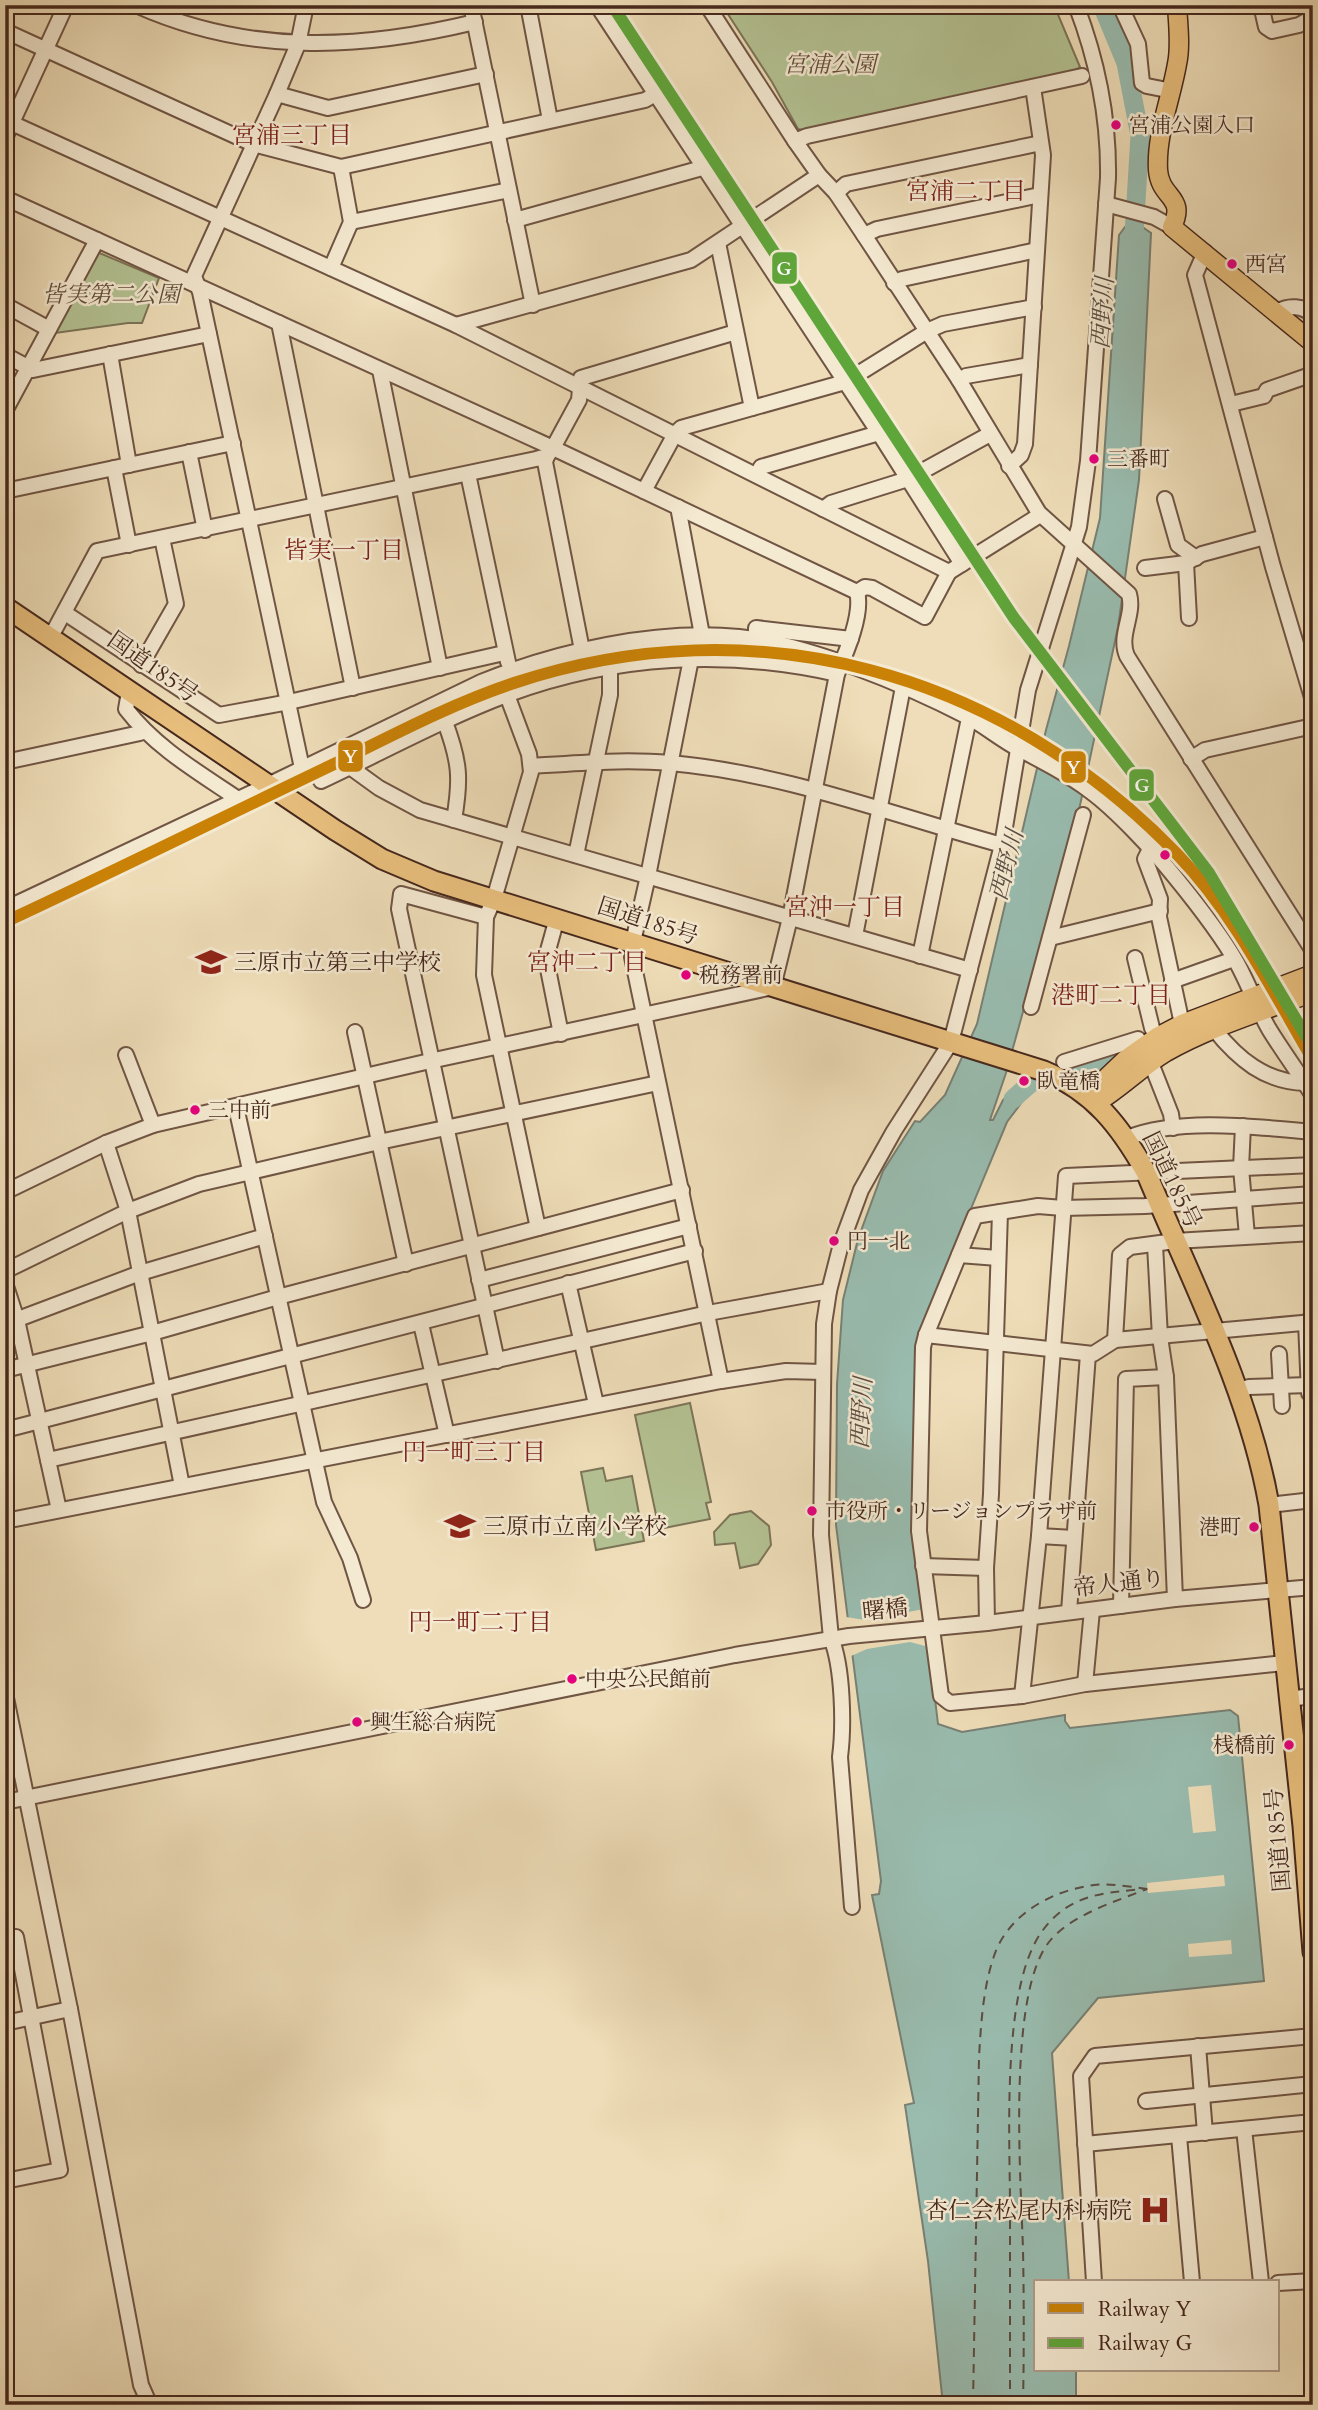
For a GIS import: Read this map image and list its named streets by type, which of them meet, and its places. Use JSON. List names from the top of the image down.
{
  "streets": {
    "highway": ["国道185号"],
    "street": ["帝人通り", "曙橋"]
  },
  "crossings": [
    ["国道185号", "帝人通り"],
    ["帝人通り", "曙橋"]
  ],
  "districts": [
    "宮浦三丁目",
    "宮浦二丁目",
    "皆実一丁目",
    "宮沖一丁目",
    "宮沖二丁目",
    "港町二丁目",
    "円一町三丁目",
    "円一町二丁目"
  ],
  "water": ["西野川"],
  "parks": ["宮浦公園", "皆実第二公園"],
  "places": {
    "other": [
      "宮浦公園入口",
      "西宮",
      "三番町",
      "税務署前",
      "臥竜橋",
      "三中前",
      "円一北",
      "市役所・リージョンプラザ前",
      "港町",
      "中央公民館前",
      "興生総合病院",
      "桟橋前"
    ],
    "school or university": ["三原市立第三中学校", "三原市立南小学校"],
    "hospital": ["杏仁会松尾内科病院"]
  },
  "lines": ["rail line G", "rail line Y"],
  "legend": ["Railway Y", "Railway G"]
}
